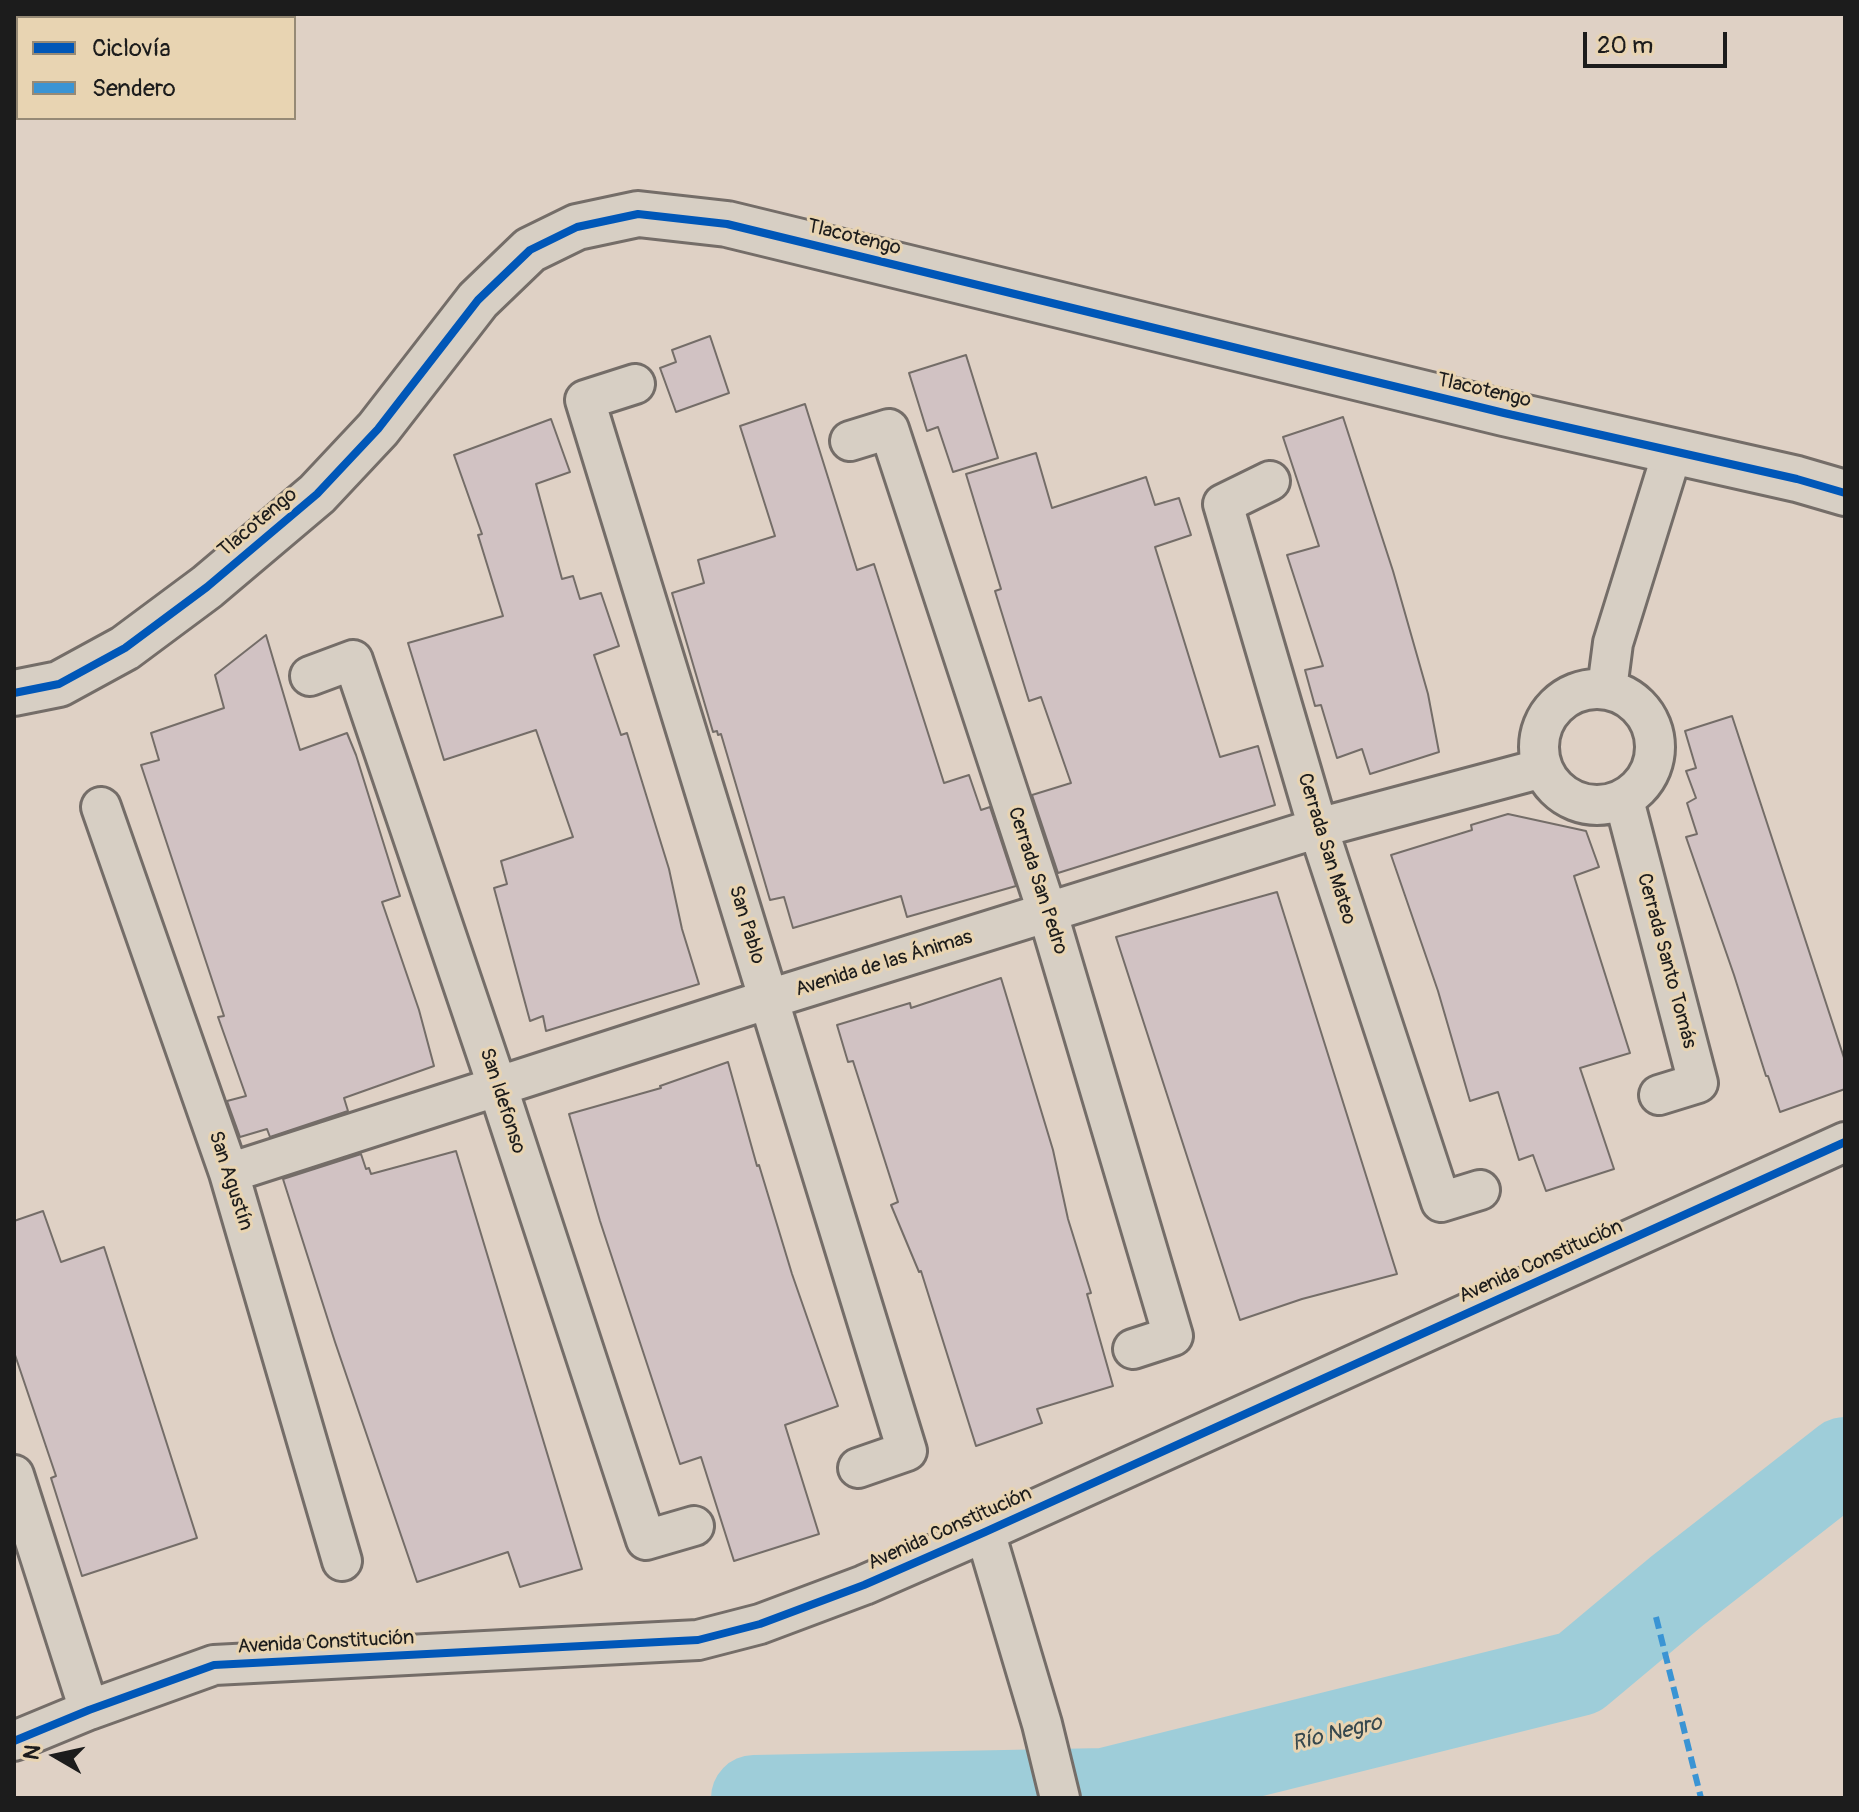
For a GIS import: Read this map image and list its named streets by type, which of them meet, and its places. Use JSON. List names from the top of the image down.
{
  "streets": {
    "street": [
      "Tlacotengo",
      "Cerrada San Mateo",
      "Cerrada San Pedro",
      "San Pablo",
      "Cerrada Santo Tomás",
      "Avenida de las Ánimas",
      "San Idefonso",
      "San Agustín",
      "Avenida Constitución"
    ]
  },
  "crossings": [
    ["Cerrada San Mateo", "Avenida de las Ánimas"],
    ["Cerrada San Pedro", "Avenida de las Ánimas"],
    ["San Pablo", "Avenida de las Ánimas"],
    ["Cerrada Santo Tomás", "Avenida de las Ánimas"],
    ["Avenida de las Ánimas", "San Idefonso"],
    ["Avenida de las Ánimas", "San Agustín"]
  ],
  "water": ["Río Negro"],
  "legend": ["Ciclovía", "Sendero"],
  "scale_bar": "20 m",
  "north": "left"
}
